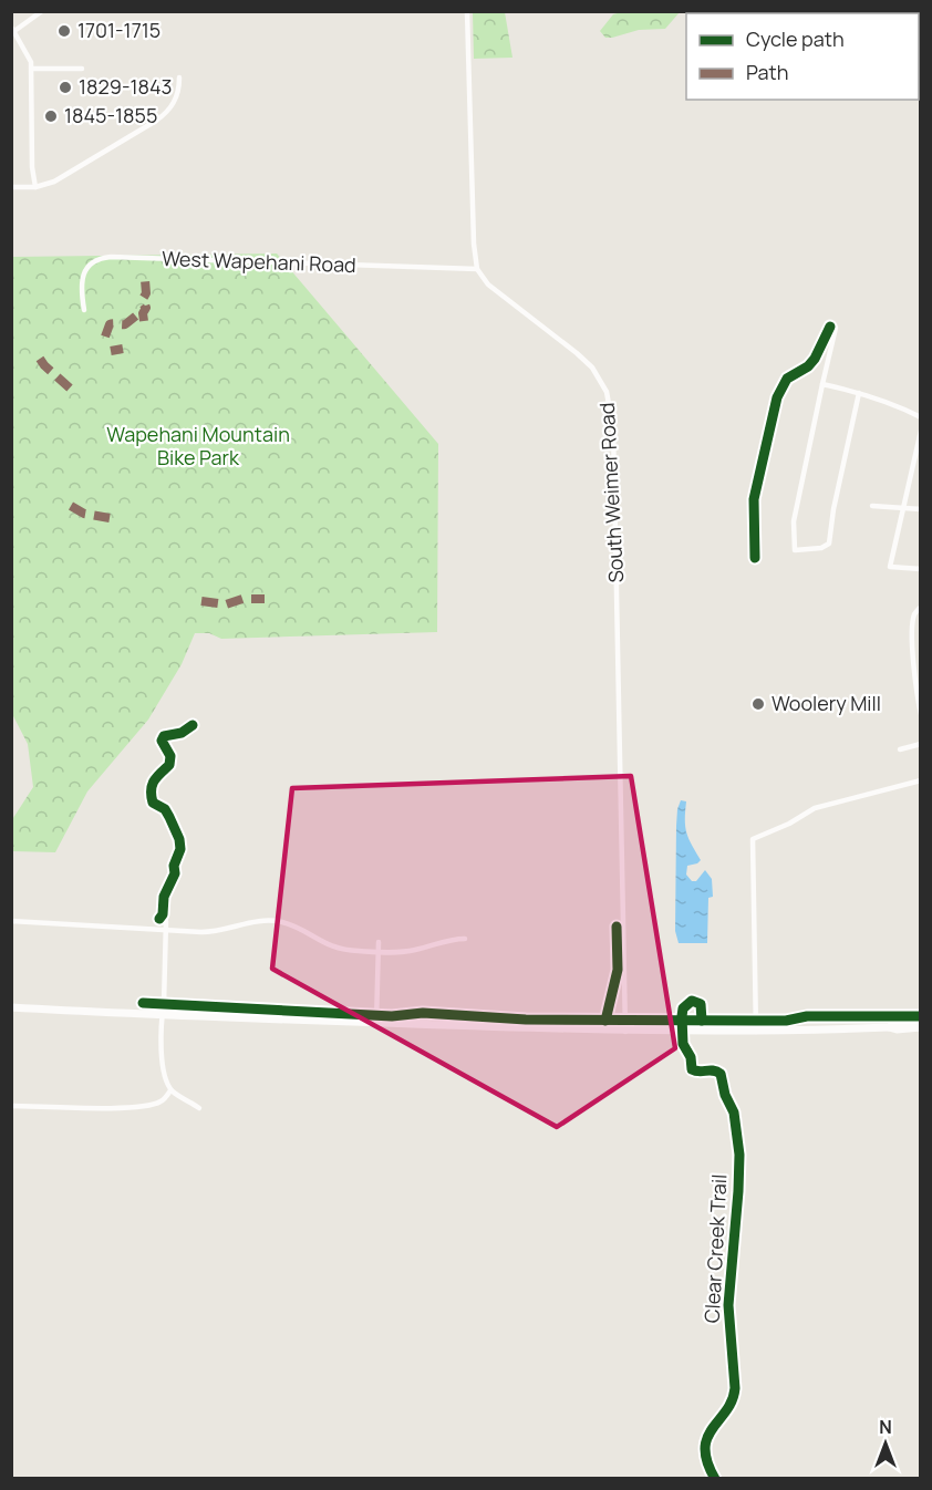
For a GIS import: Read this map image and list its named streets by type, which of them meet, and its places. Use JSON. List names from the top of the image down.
{
  "streets": {
    "street": ["West Wapehani Road", "South Weimer Road"],
    "cycle path": ["Clear Creek Trail"]
  },
  "crossings": [
    ["West Wapehani Road", "South Weimer Road"]
  ],
  "parks": ["Wapehani Mountain Bike Park"],
  "places": [
    "1701-1715",
    "1829-1843",
    "1845-1855",
    "Woolery Mill"
  ],
  "legend": ["Cycle path", "Path"],
  "north": "top"
}
